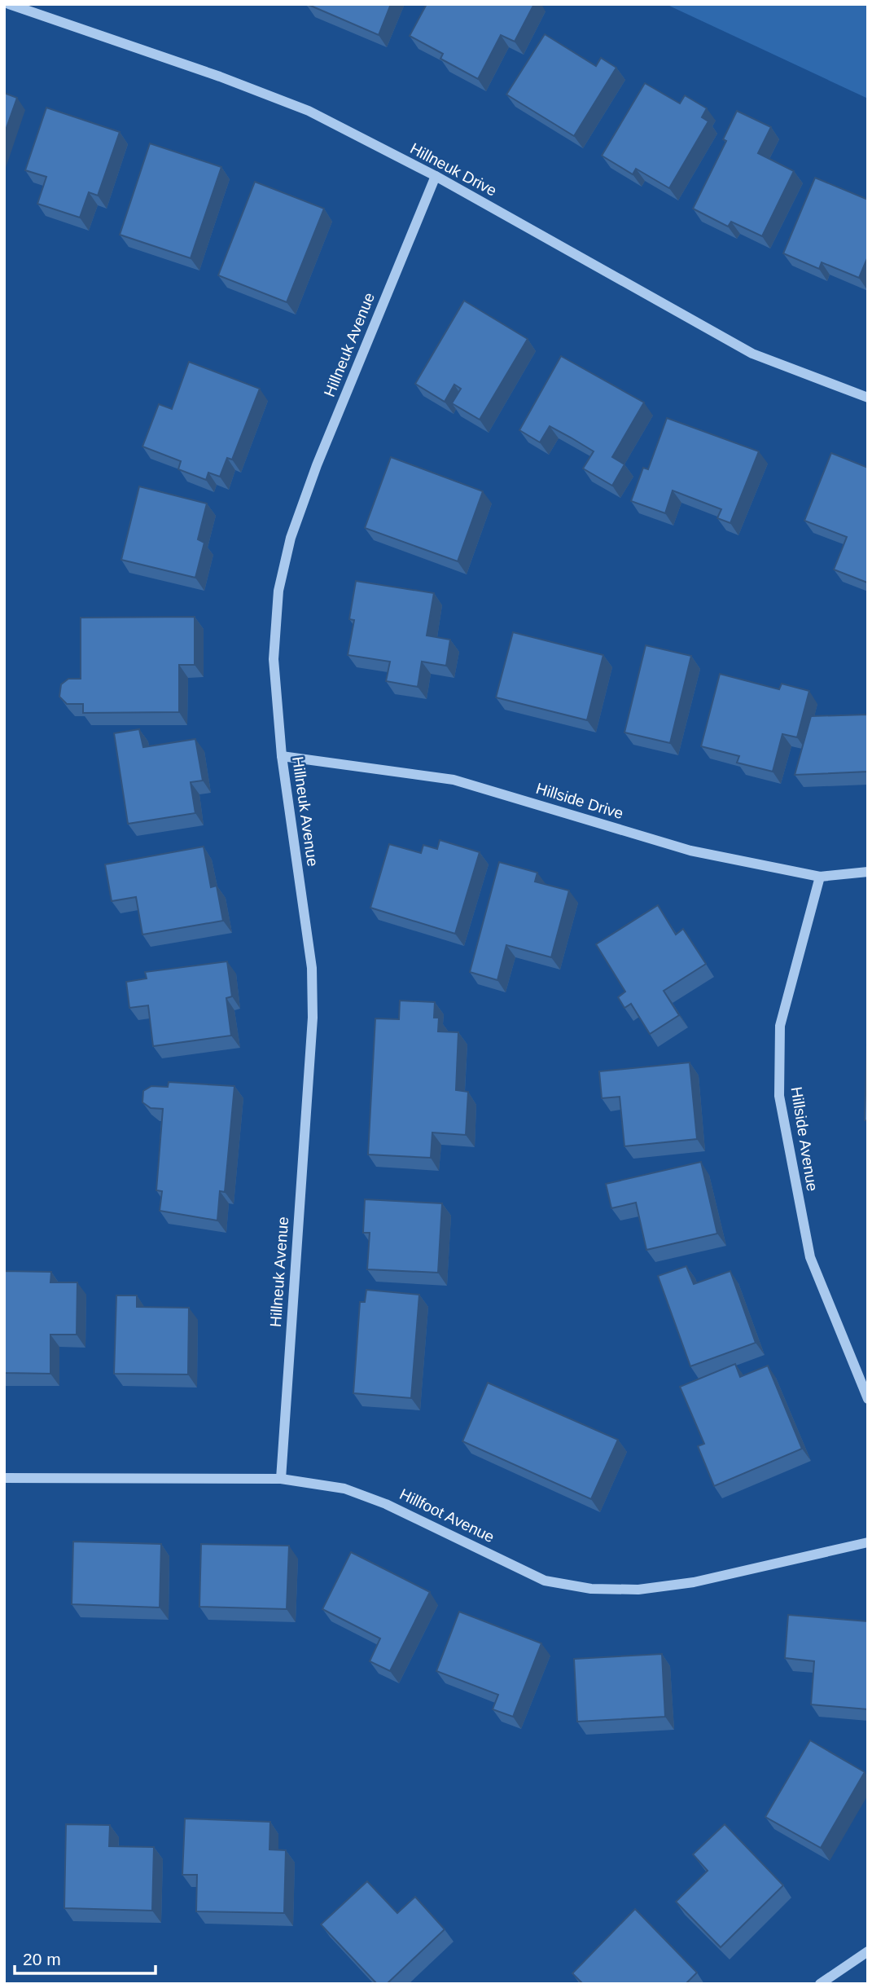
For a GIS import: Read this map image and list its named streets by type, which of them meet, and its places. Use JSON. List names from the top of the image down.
{
  "streets": {
    "street": [
      "Hillneuk Drive",
      "Hillneuk Avenue",
      "Hillside Drive",
      "Hillside Avenue",
      "Hillfoot Avenue"
    ]
  },
  "crossings": [
    ["Hillneuk Drive", "Hillneuk Avenue"],
    ["Hillneuk Avenue", "Hillside Drive"],
    ["Hillneuk Avenue", "Hillfoot Avenue"],
    ["Hillside Drive", "Hillside Avenue"]
  ],
  "scale_bar": "20 m"
}
